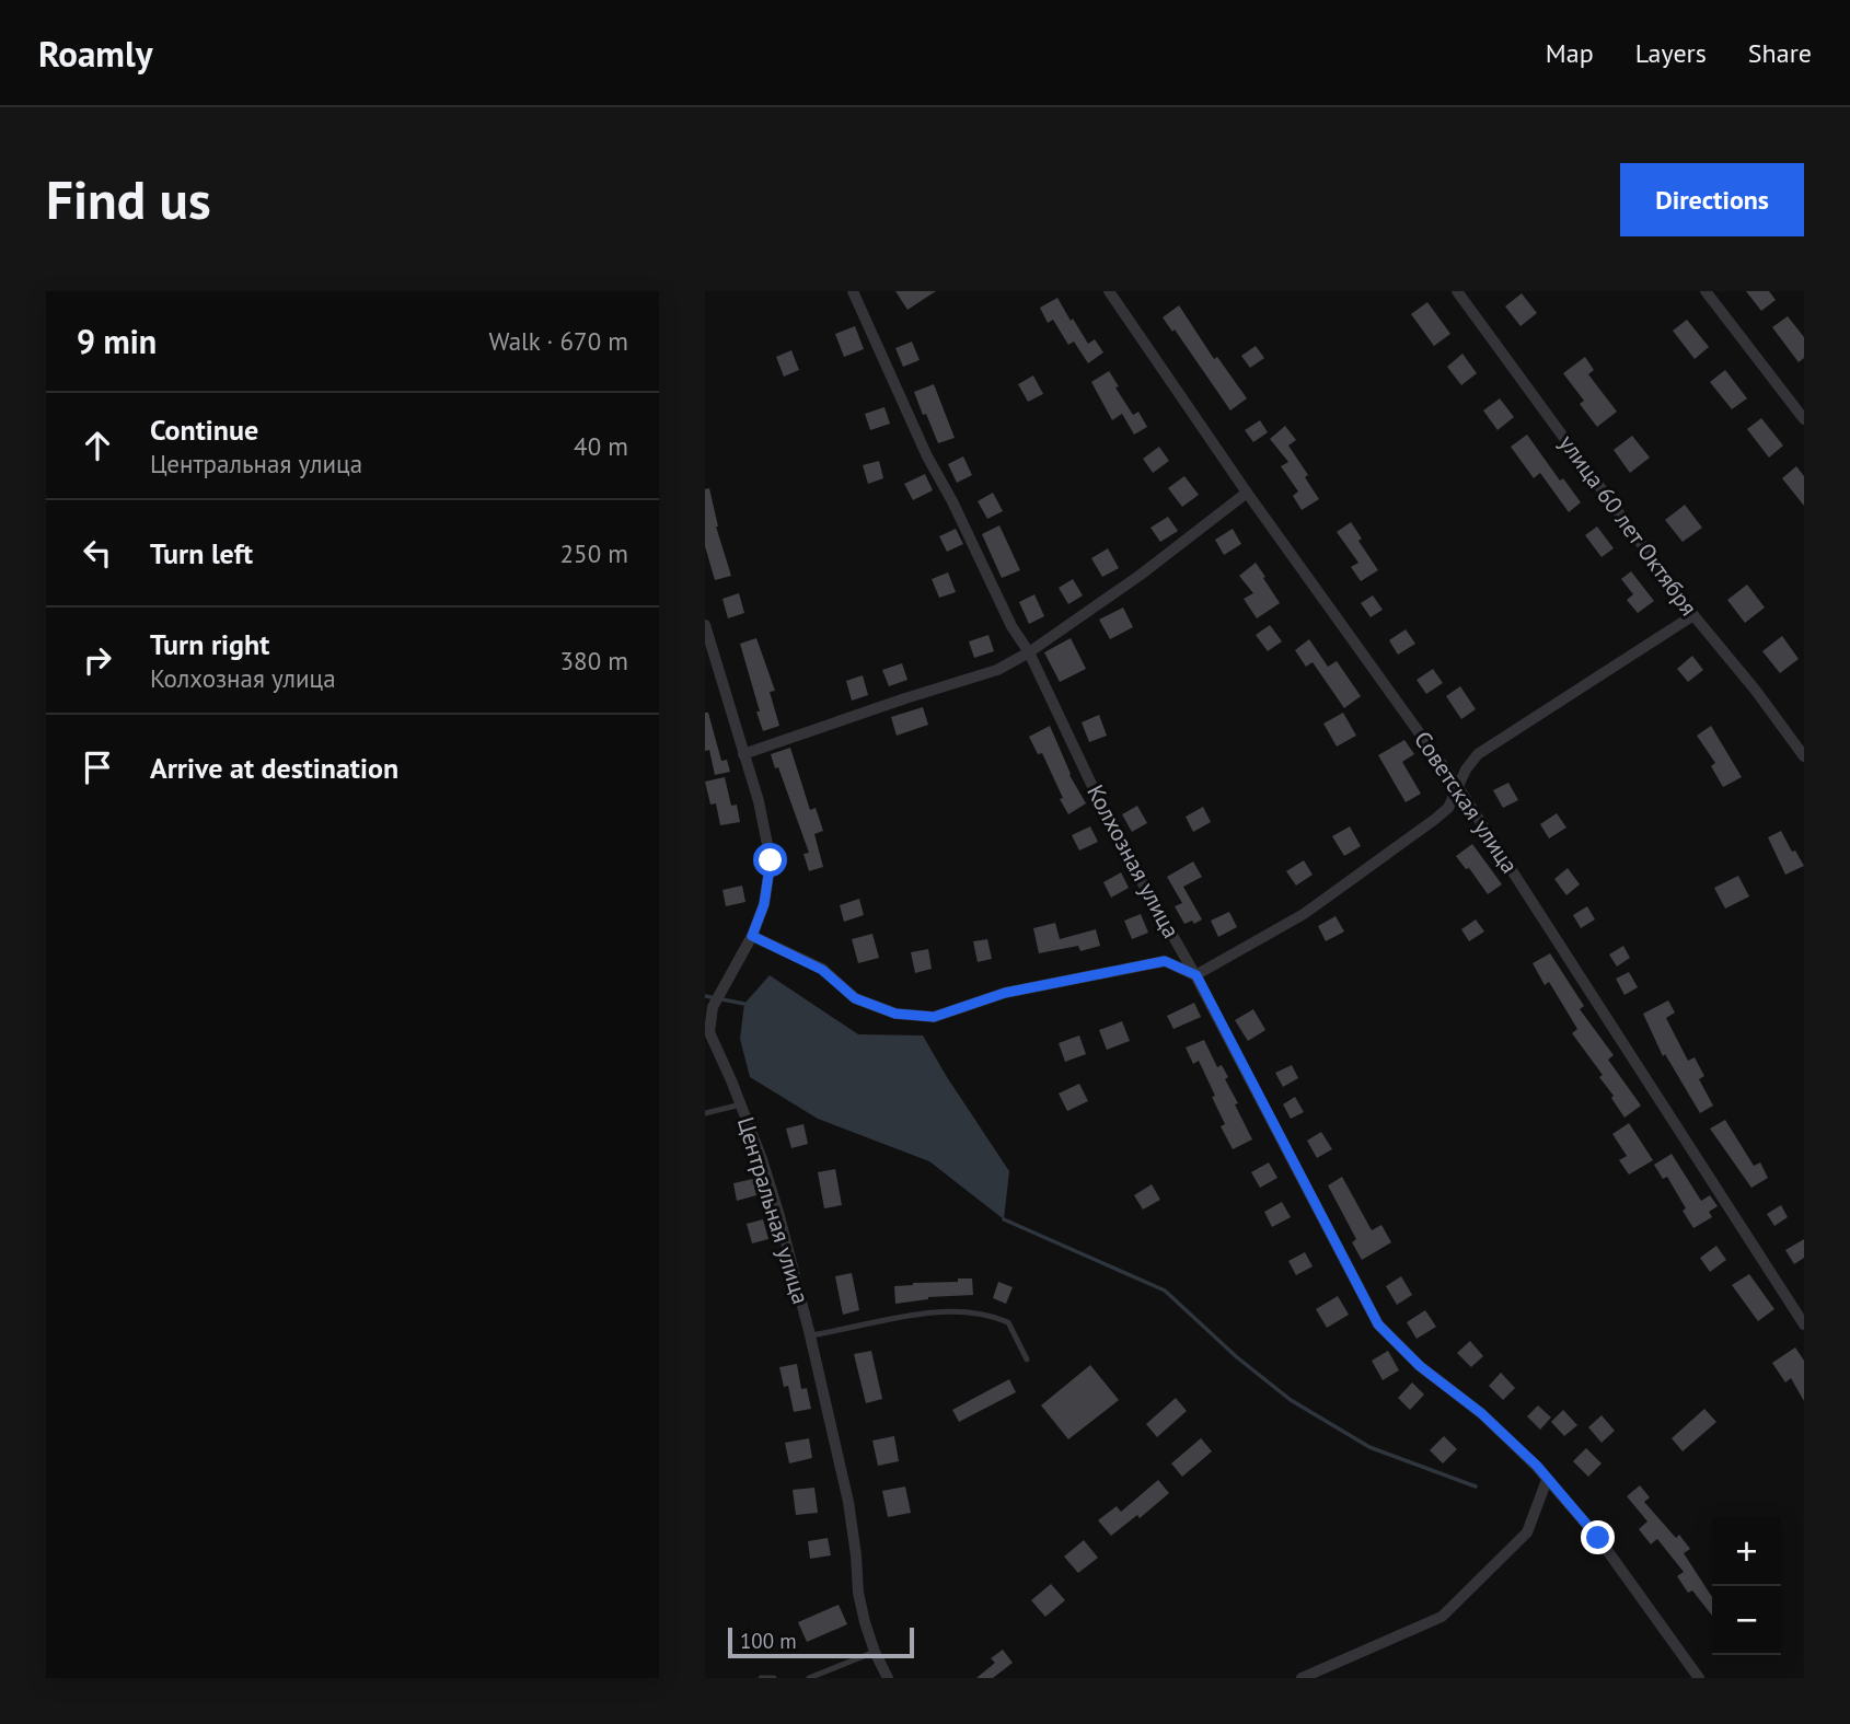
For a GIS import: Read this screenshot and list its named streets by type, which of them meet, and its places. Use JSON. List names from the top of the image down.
{
  "streets": {
    "street": [
      "улица 60 лет Октября",
      "Советская улица",
      "Колхозная улица",
      "Центральная улица"
    ]
  },
  "scale_bar": "100 m",
  "page": {
    "header": "Roamly",
    "nav": ["Map", "Layers", "Share"],
    "buttons": "Directions",
    "title": "Find us",
    "heading": ["9 min", "Walk · 670 m"],
    "list": [
      ["Continue", "Центральная улица", "40 m"],
      ["Turn left", "250 m"],
      ["Turn right", "Колхозная улица", "380 m"],
      "Arrive at destination"
    ],
    "map_buttons": ["+", "−"],
    "scale": "100 m"
  }
}
